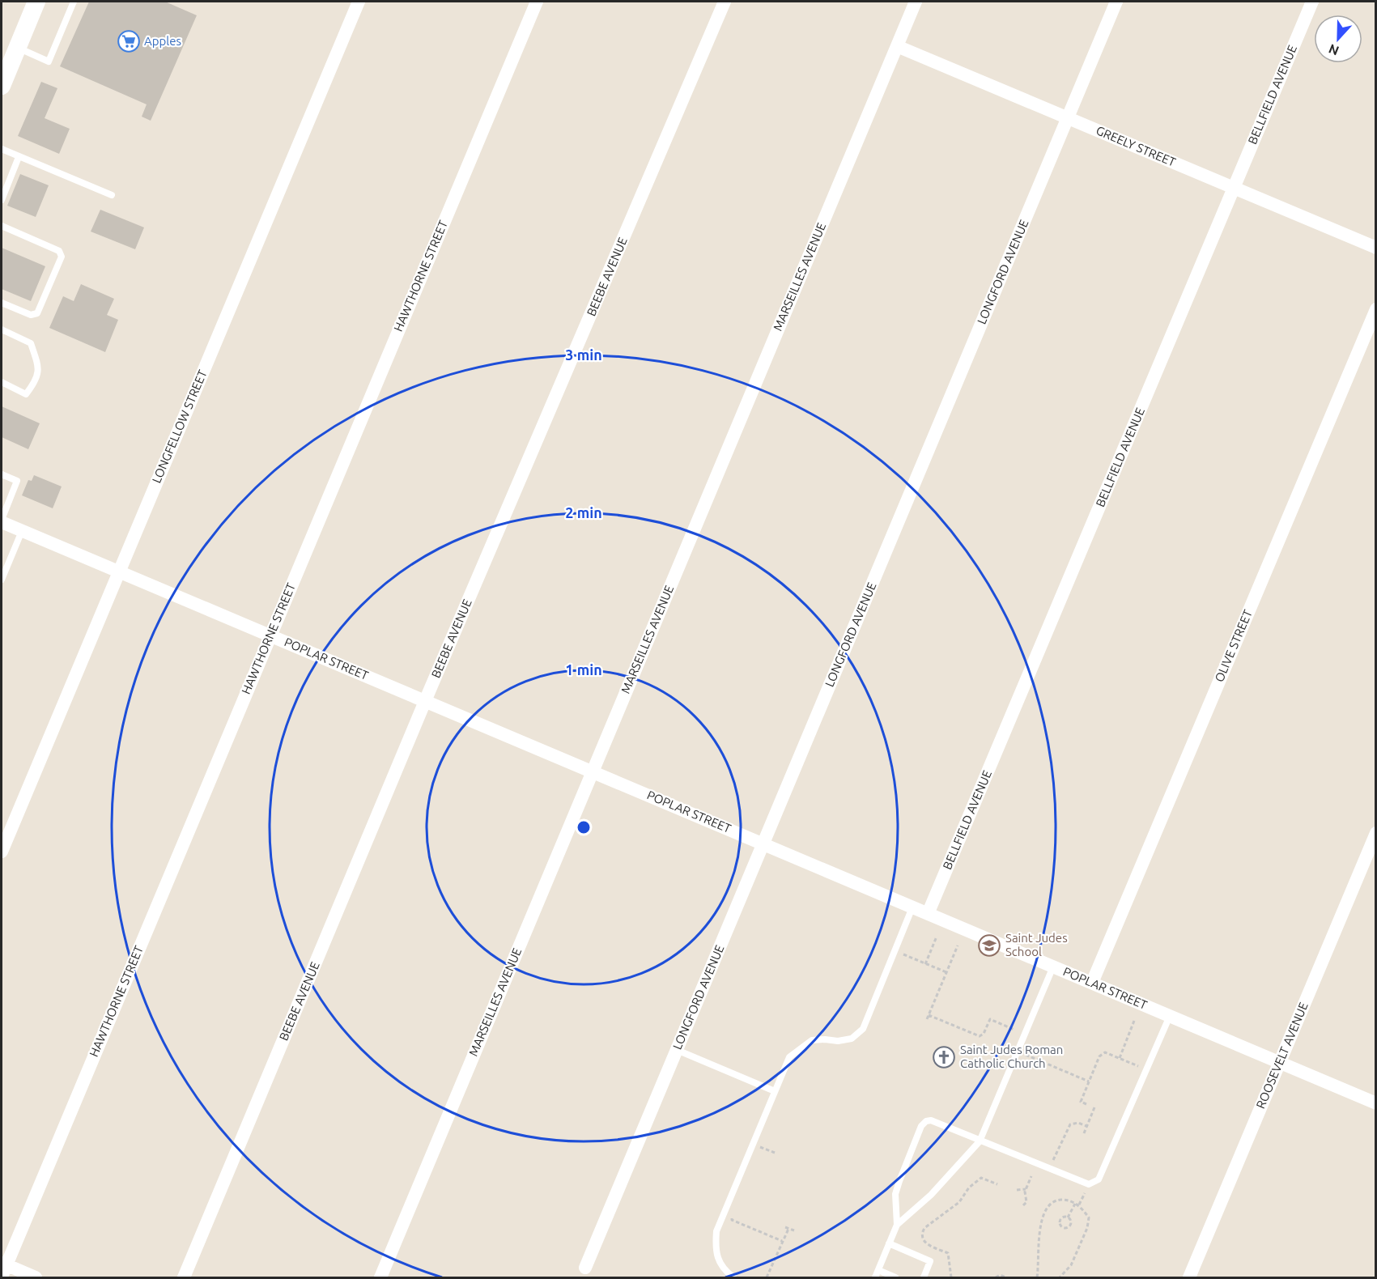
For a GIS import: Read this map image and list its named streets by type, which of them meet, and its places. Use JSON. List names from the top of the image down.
{
  "streets": {
    "street": [
      "BELLFIELD AVENUE",
      "GREELY STREET",
      "LONGFORD AVENUE",
      "HAWTHORNE STREET",
      "BEEBE AVENUE",
      "MARSEILLES AVENUE",
      "LONGFELLOW STREET",
      "OLIVE STREET",
      "POPLAR STREET",
      "ROOSEVELT AVENUE"
    ]
  },
  "crossings": [
    ["BELLFIELD AVENUE", "GREELY STREET"],
    ["BELLFIELD AVENUE", "POPLAR STREET"],
    ["GREELY STREET", "LONGFORD AVENUE"],
    ["GREELY STREET", "MARSEILLES AVENUE"],
    ["LONGFORD AVENUE", "POPLAR STREET"],
    ["HAWTHORNE STREET", "POPLAR STREET"],
    ["BEEBE AVENUE", "POPLAR STREET"],
    ["MARSEILLES AVENUE", "POPLAR STREET"],
    ["LONGFELLOW STREET", "POPLAR STREET"],
    ["OLIVE STREET", "POPLAR STREET"],
    ["POPLAR STREET", "ROOSEVELT AVENUE"]
  ],
  "places": {
    "supermarket": ["Apples"],
    "school or university": ["Saint Judes School"],
    "church": ["Saint Judes Roman Catholic Church"]
  },
  "north": "bottom",
  "rings": ["3 min", "2 min", "1 min"]
}
